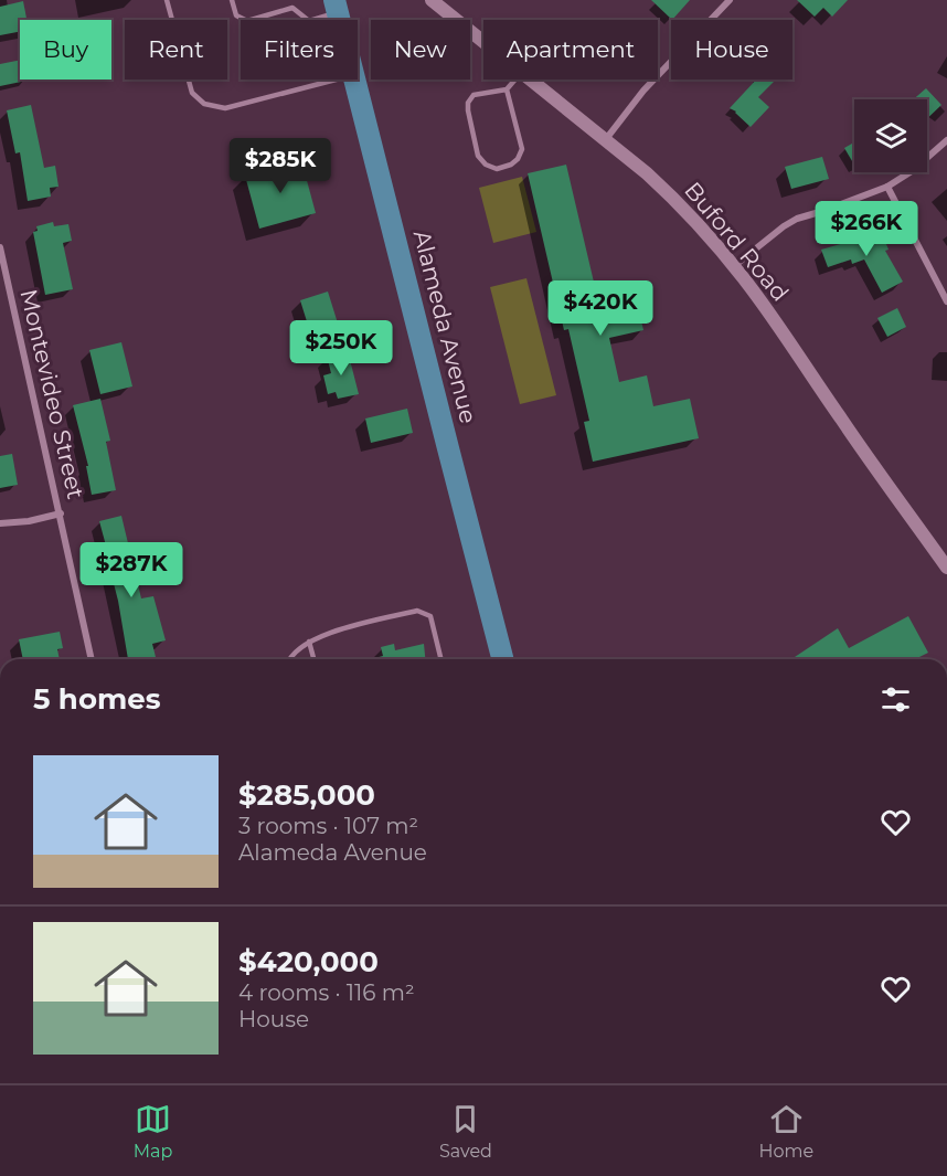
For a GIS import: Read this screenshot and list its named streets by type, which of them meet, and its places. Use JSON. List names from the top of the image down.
{
  "streets": {
    "main road": ["Alameda Avenue"],
    "street": ["Buford Road", "Montevideo Street"]
  },
  "page": {
    "chip": [
      "Buy",
      "Rent",
      "Filters",
      "New",
      "Apartment",
      "House"
    ],
    "price": [
      "$285K",
      "$266K",
      "$420K",
      "$250K",
      "$287K"
    ],
    "heading": "5 homes",
    "list": [
      {
        "name": "$285,000",
        "note": "3 rooms · 107 m² · Alameda Avenue"
      },
      {
        "name": "$420,000",
        "note": "4 rooms · 116 m² · House"
      }
    ],
    "tabs": ["Map", "Saved", "Home"]
  }
}
